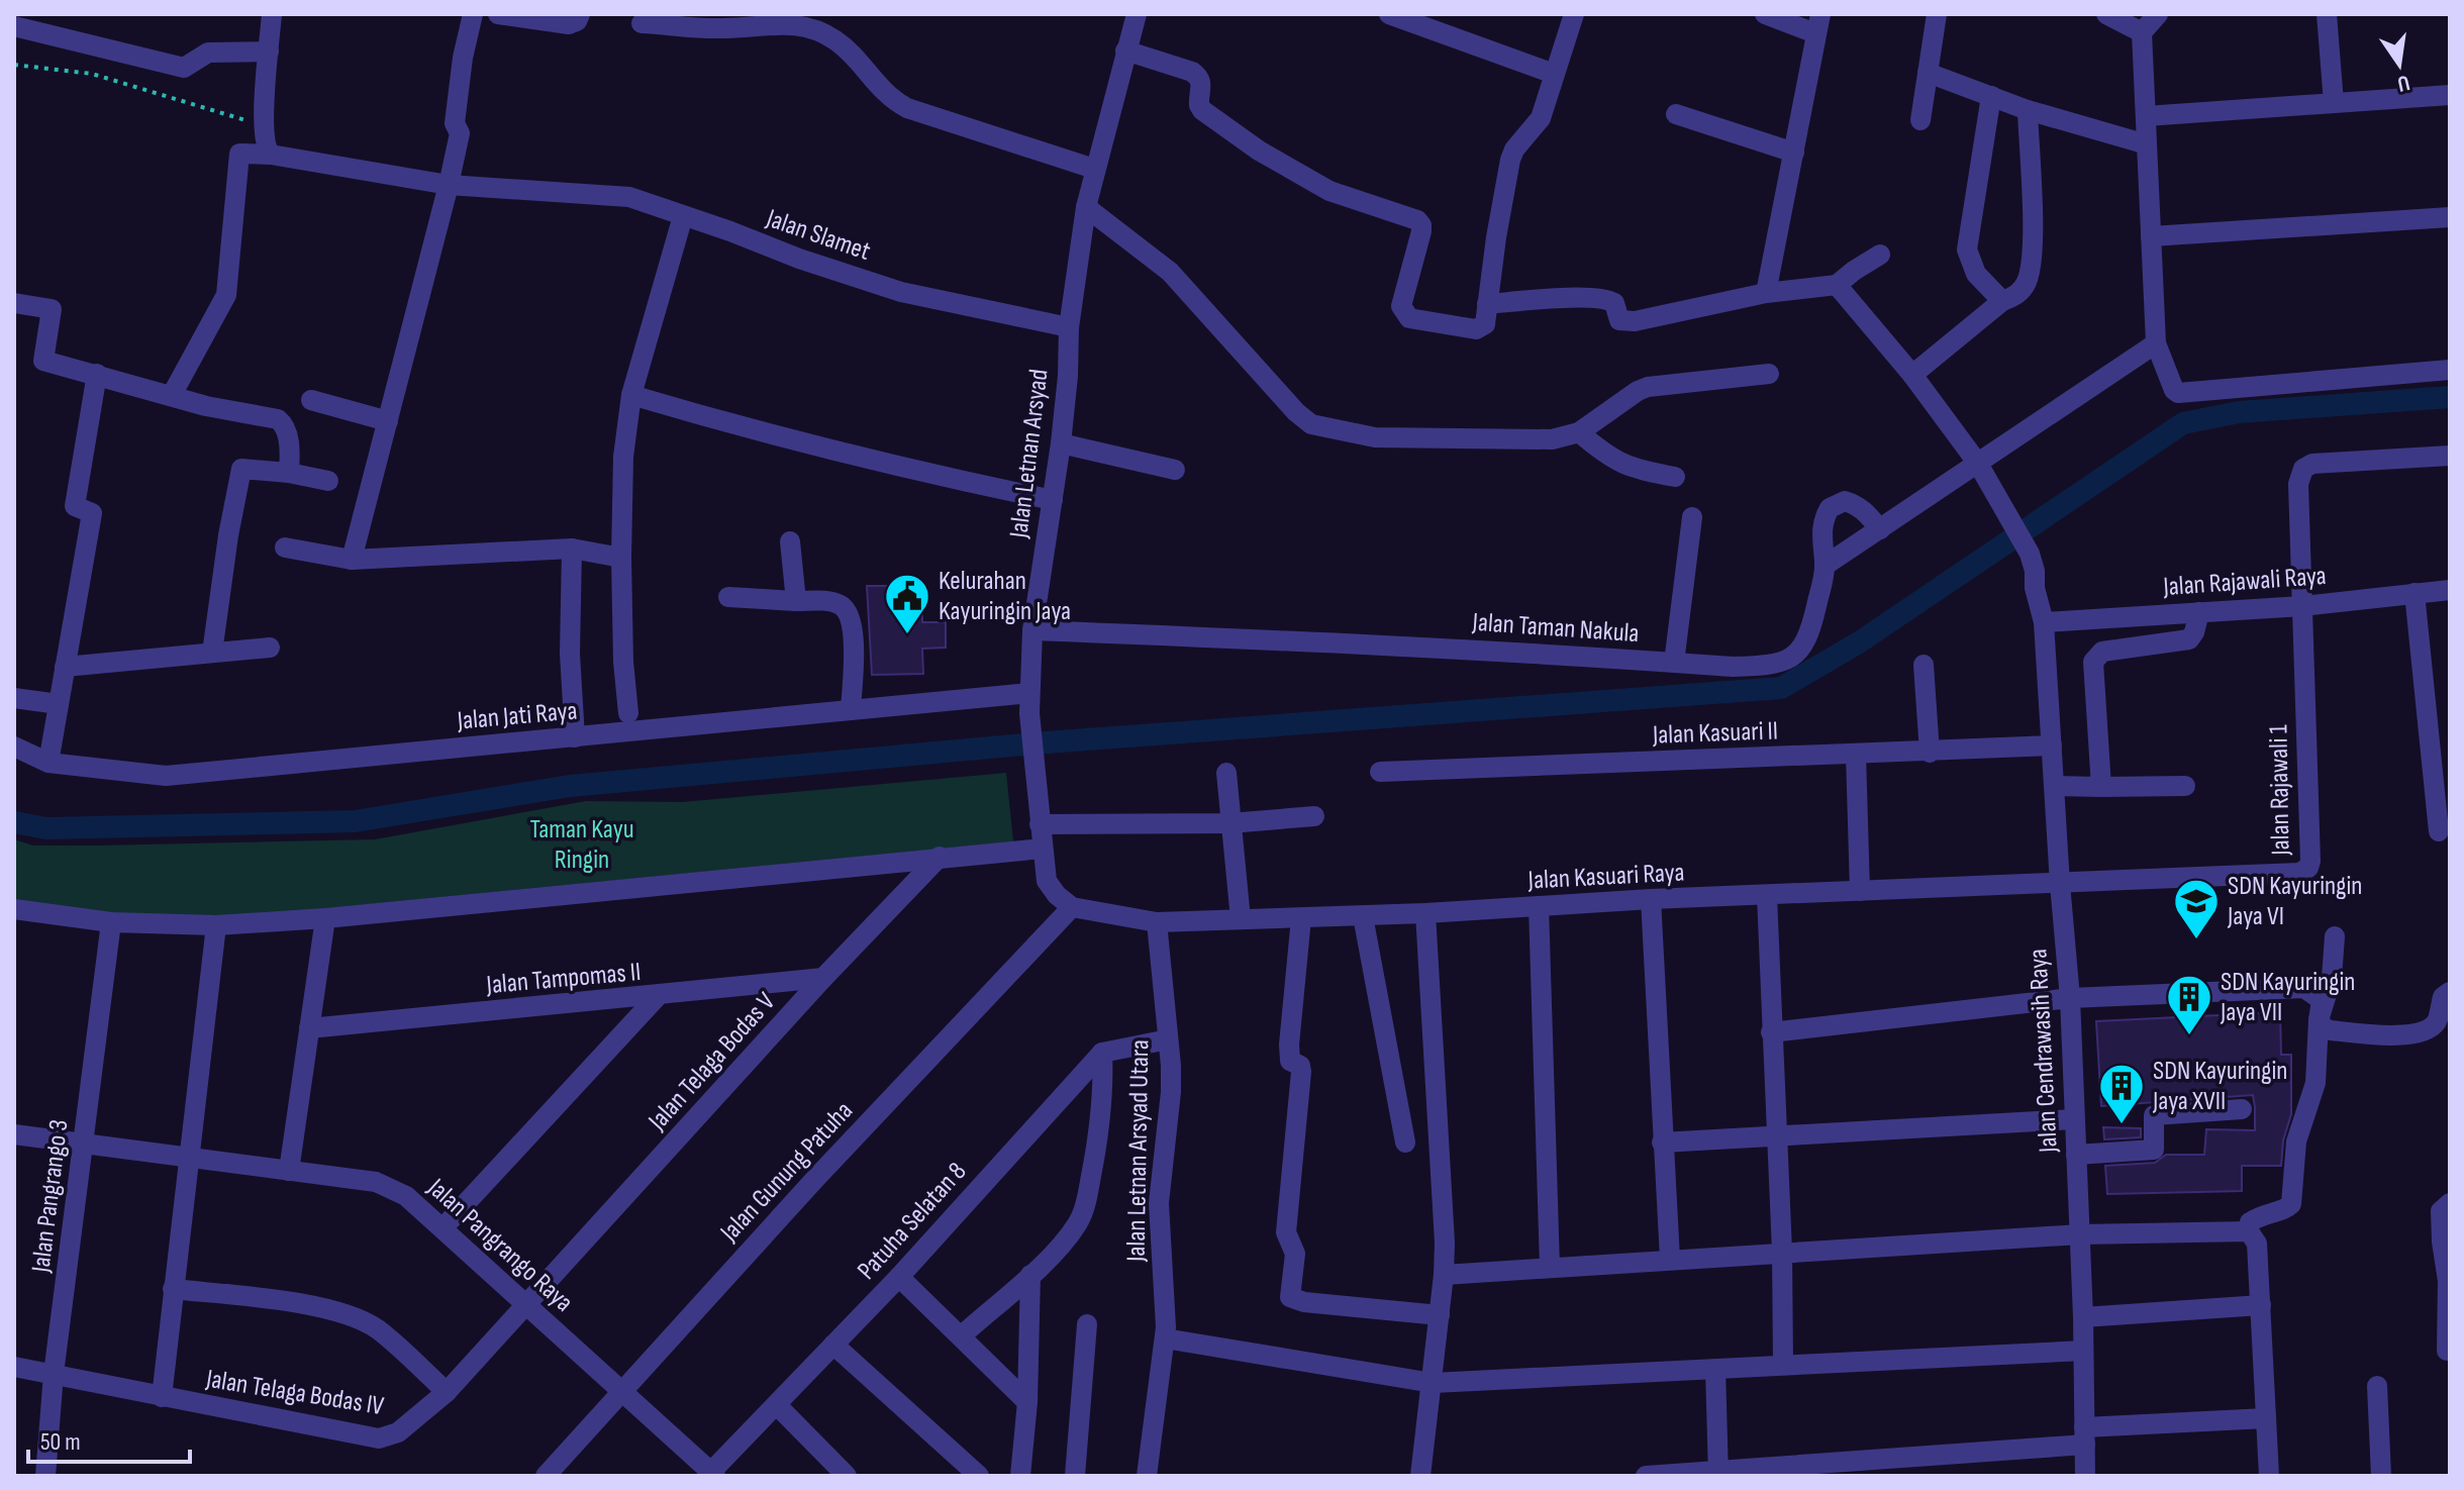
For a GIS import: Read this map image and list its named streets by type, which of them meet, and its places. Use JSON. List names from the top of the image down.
{
  "streets": {
    "street": [
      "Jalan Slamet",
      "Jalan Letnan Arsyad",
      "Jalan Rajawali Raya",
      "Jalan Taman Nakula",
      "Jalan Jati Raya",
      "Jalan Kasuari II",
      "Jalan Rajawali 1",
      "Jalan Kasuari Raya",
      "Jalan Tampomas II",
      "Jalan Cendrawasih Raya",
      "Jalan Telaga Bodas V",
      "Jalan Letnan Arsyad Utara",
      "Jalan Gunung Patuha",
      "Jalan Pangrango 3",
      "Patuha Selatan 8",
      "Jalan Pangrango Raya",
      "Jalan Telaga Bodas IV"
    ]
  },
  "crossings": [
    ["Jalan Slamet", "Jalan Letnan Arsyad"],
    ["Jalan Letnan Arsyad", "Jalan Taman Nakula"],
    ["Jalan Letnan Arsyad", "Jalan Jati Raya"],
    ["Jalan Letnan Arsyad", "Jalan Gunung Patuha"],
    ["Jalan Rajawali Raya", "Jalan Rajawali 1"],
    ["Jalan Rajawali Raya", "Jalan Cendrawasih Raya"],
    ["Jalan Kasuari II", "Jalan Cendrawasih Raya"],
    ["Jalan Rajawali 1", "Jalan Kasuari Raya"],
    ["Jalan Rajawali 1", "Jalan Cendrawasih Raya"],
    ["Jalan Kasuari Raya", "Jalan Cendrawasih Raya"],
    ["Jalan Kasuari Raya", "Jalan Letnan Arsyad Utara"],
    ["Jalan Tampomas II", "Jalan Telaga Bodas V"],
    ["Jalan Telaga Bodas V", "Jalan Pangrango Raya"],
    ["Jalan Telaga Bodas V", "Jalan Telaga Bodas IV"],
    ["Jalan Gunung Patuha", "Jalan Pangrango Raya"],
    ["Jalan Pangrango 3", "Jalan Pangrango Raya"],
    ["Jalan Pangrango 3", "Jalan Telaga Bodas IV"],
    ["Patuha Selatan 8", "Jalan Pangrango Raya"],
    ["Jalan Pangrango Raya", "Jalan Telaga Bodas IV"]
  ],
  "parks": ["Taman Kayu Ringin"],
  "places": {
    "public building": ["Kelurahan Kayuringin Jaya"],
    "school or university": ["SDN Kayuringin Jaya VI"],
    "building": ["SDN Kayuringin Jaya VII", "SDN Kayuringin Jaya XVII"]
  },
  "scale_bar": "50 m",
  "north": "bottom"
}
